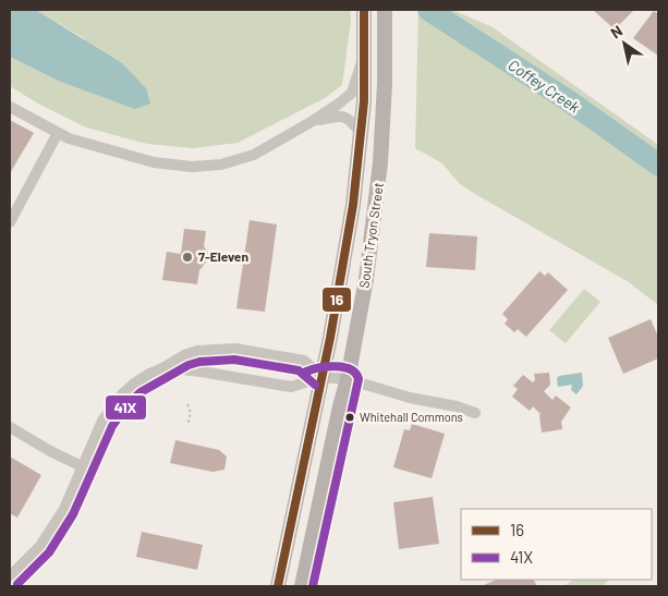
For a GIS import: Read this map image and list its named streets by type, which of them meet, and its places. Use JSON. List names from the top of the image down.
{
  "streets": {
    "main road": ["South Tryon Street"]
  },
  "water": ["Coffey Creek"],
  "places": ["7-Eleven", "Whitehall Commons"],
  "lines": ["transit line 16", "transit line 41X"],
  "legend": ["16", "41X"],
  "north": "top left"
}
